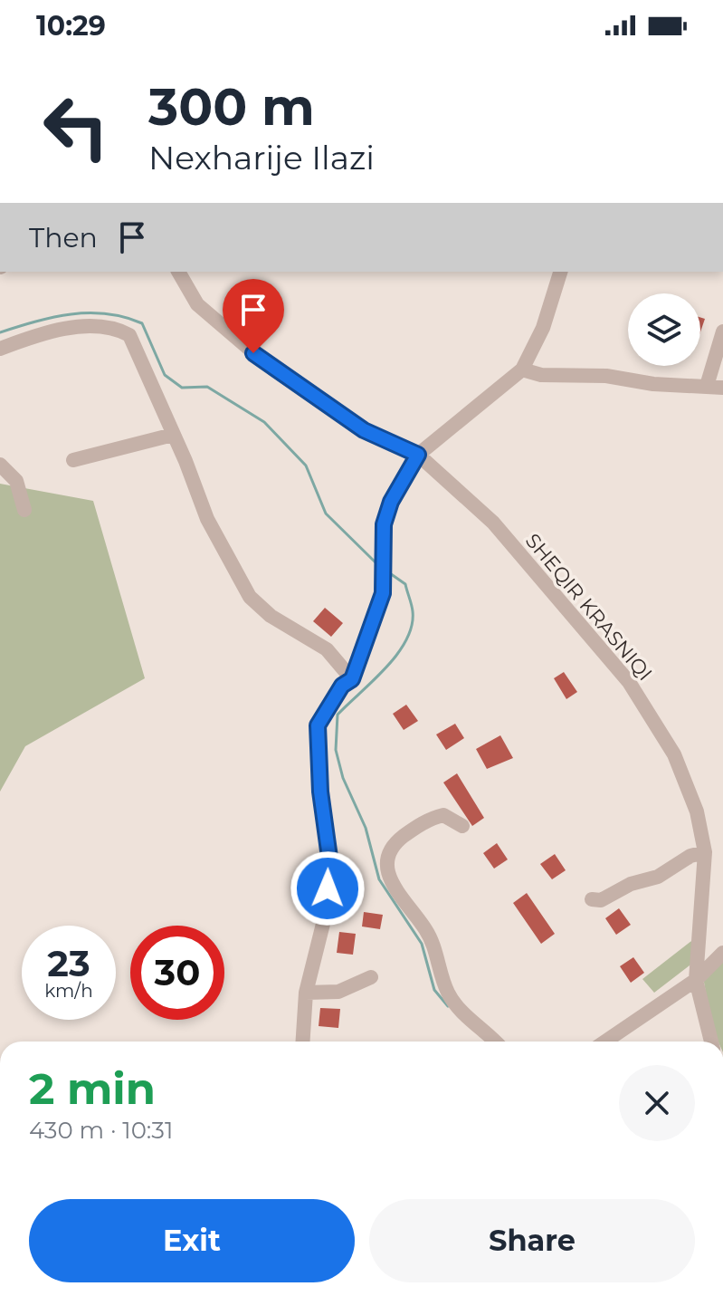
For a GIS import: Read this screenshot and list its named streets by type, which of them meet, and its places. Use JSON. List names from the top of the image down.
{
  "streets": {
    "street": ["SHEQIR KRASNIQI"]
  },
  "page": {
    "status": "10:29",
    "turn": ["300 m", "Nexharije Ilazi"],
    "then": "Then",
    "speed": "23 km/h",
    "limit": "30",
    "heading": ["2 min", "430 m · 10:31"],
    "buttons": ["Exit", "Share"]
  }
}
